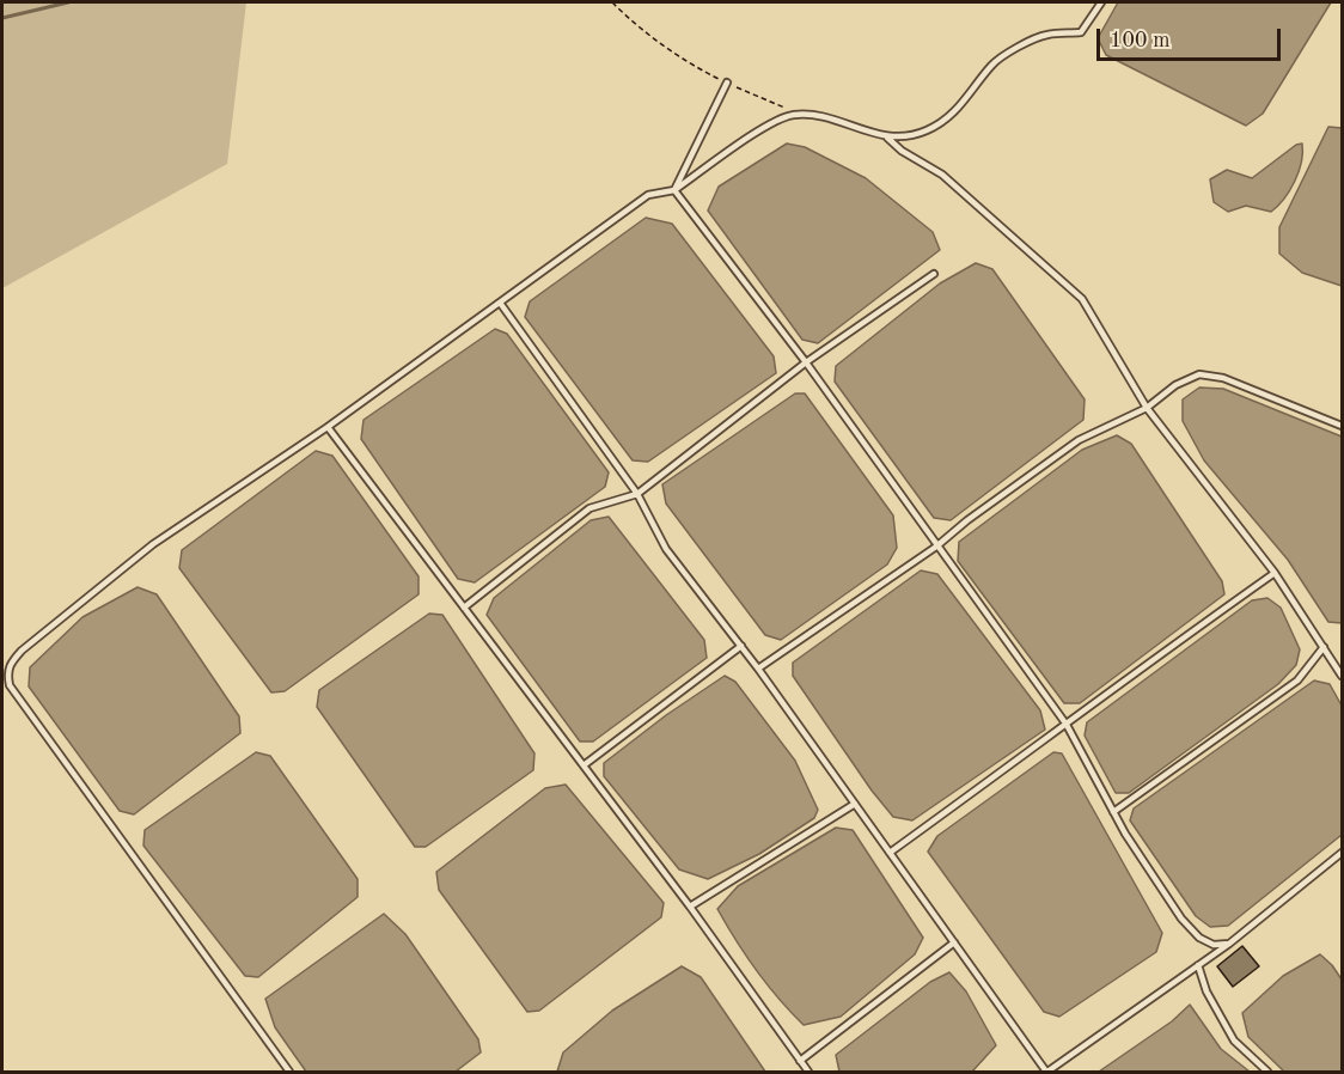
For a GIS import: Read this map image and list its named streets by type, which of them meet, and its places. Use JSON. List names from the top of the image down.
{
  "scale_bar": "100 m"
}
